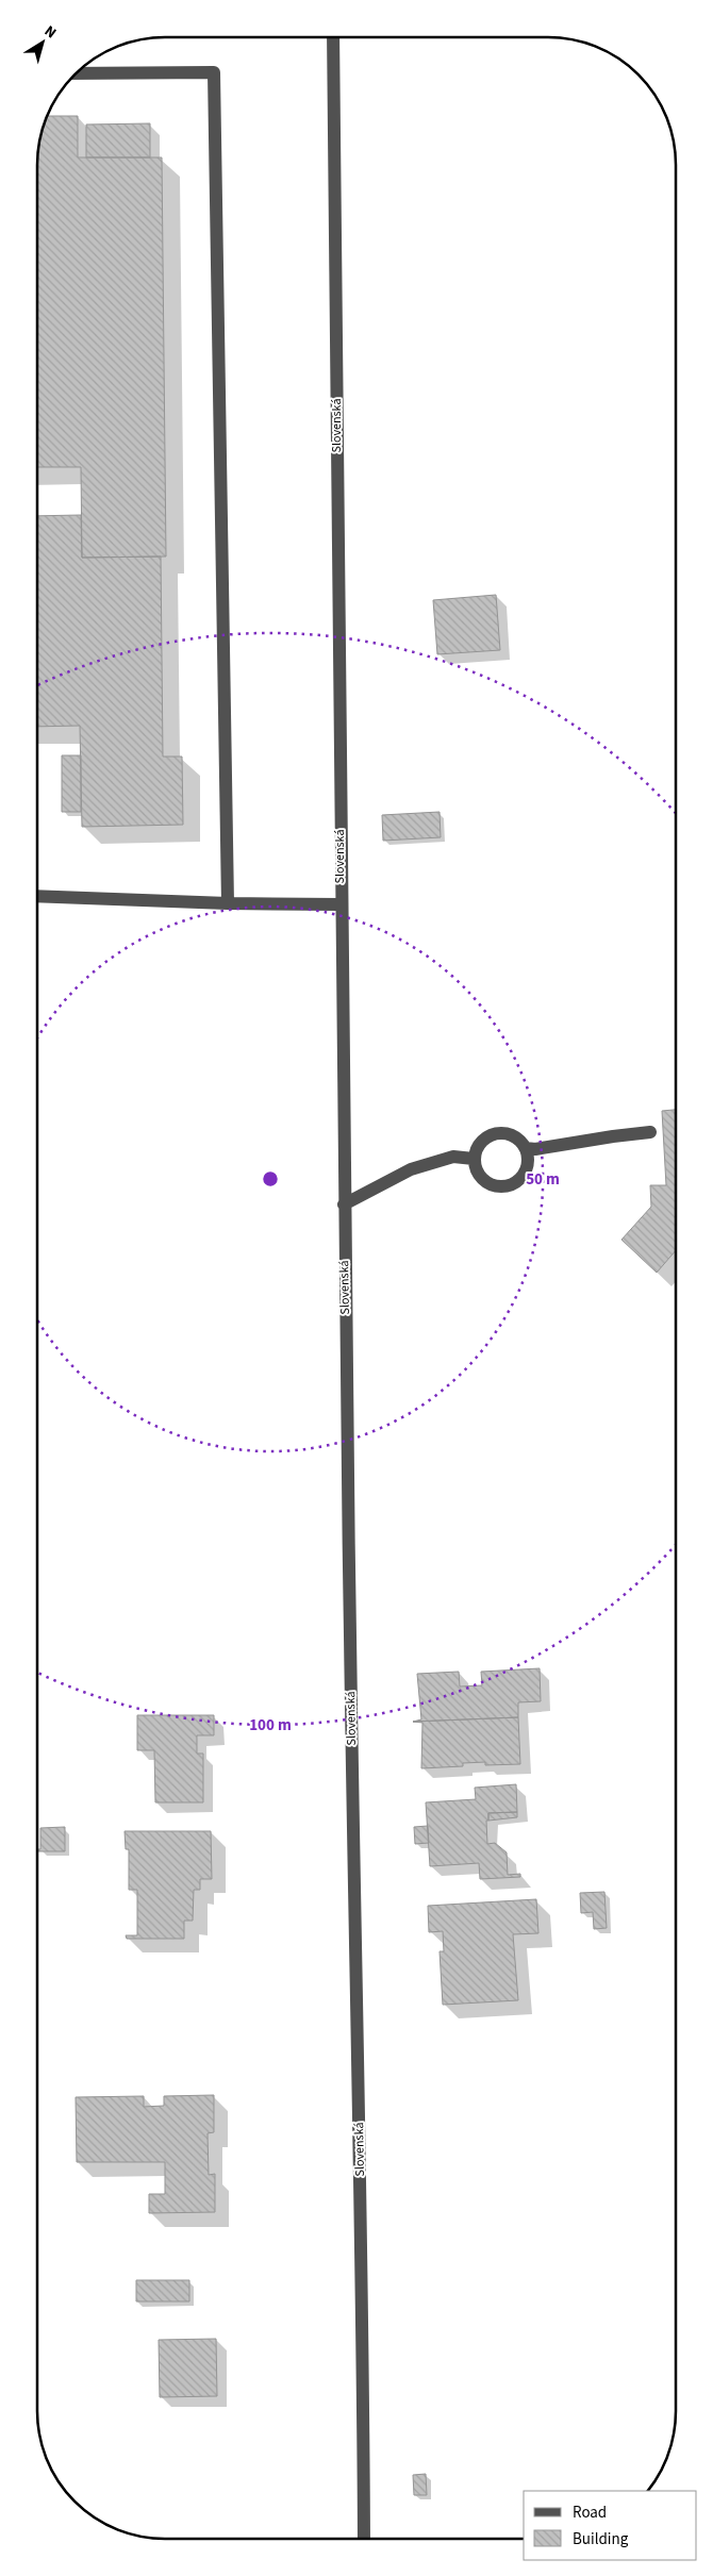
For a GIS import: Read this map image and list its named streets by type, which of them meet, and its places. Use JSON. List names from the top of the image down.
{
  "streets": {
    "street": ["Slovenská"]
  },
  "legend": ["Road", "Building"],
  "north": "top right",
  "rings": ["50 m", "100 m"]
}
